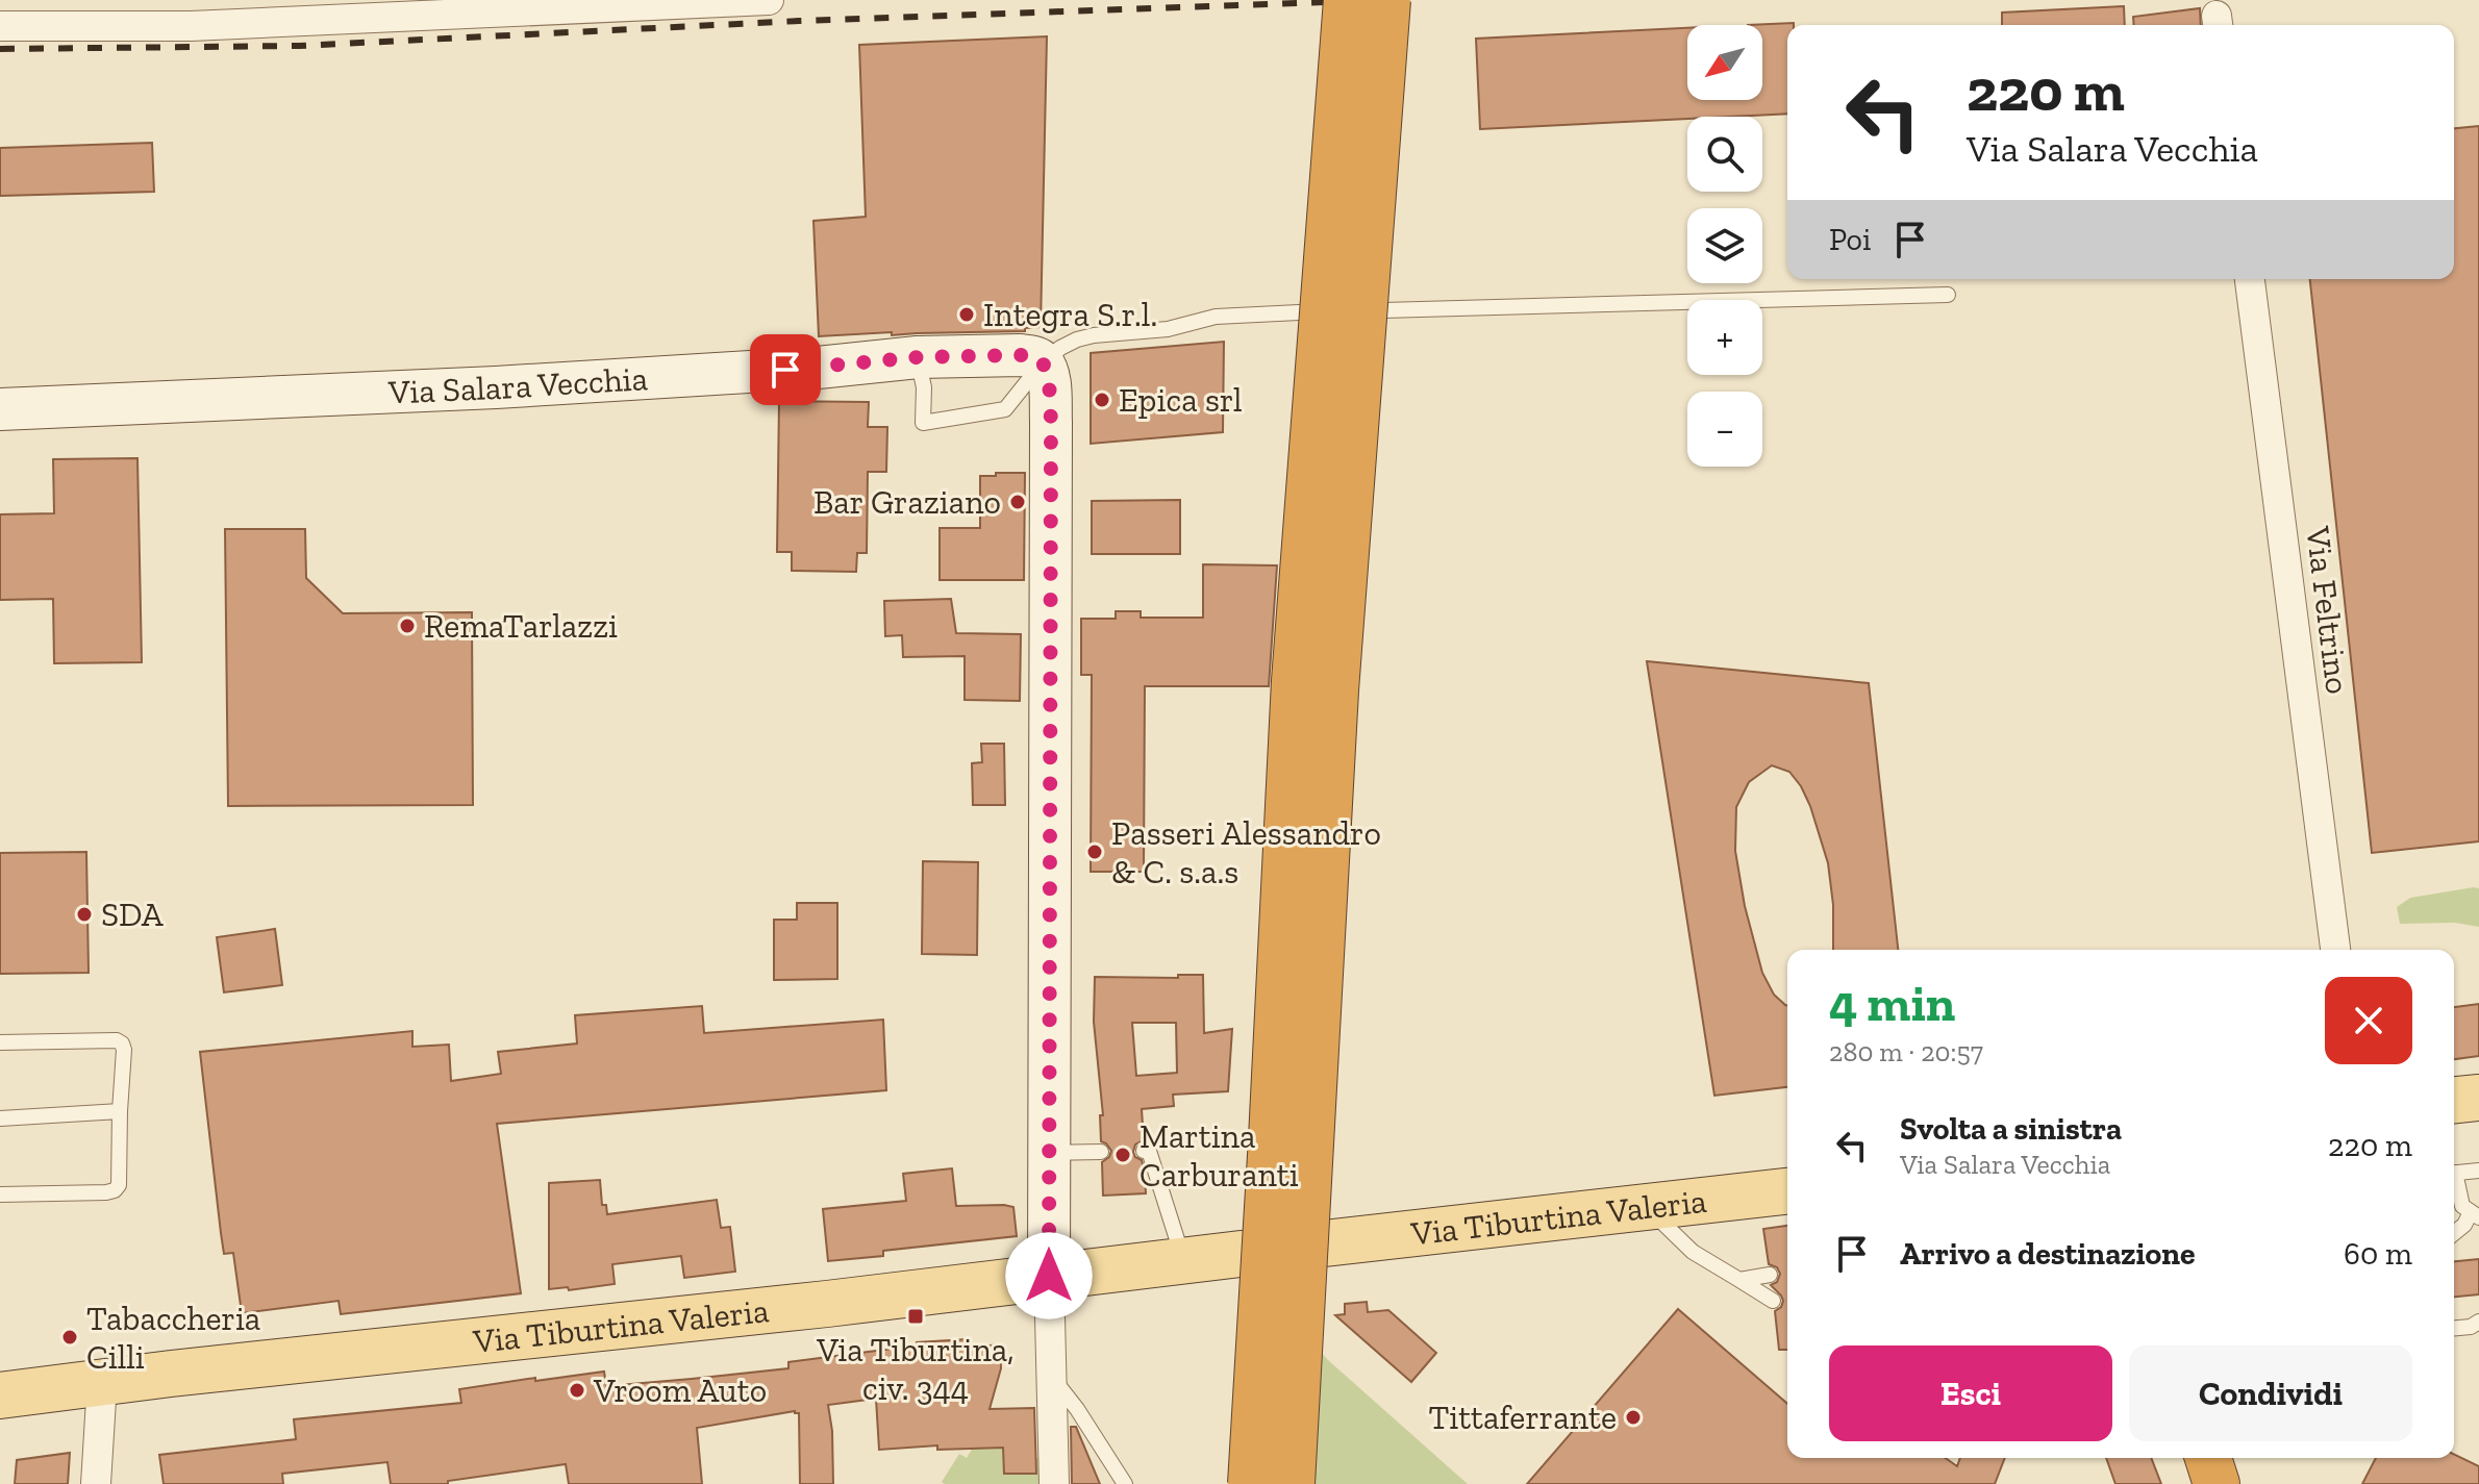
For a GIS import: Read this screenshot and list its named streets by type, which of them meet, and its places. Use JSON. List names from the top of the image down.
{
  "streets": {
    "main road": ["Via Tiburtina Valeria"],
    "street": ["Via Salara Vecchia", "Via Feltrino"]
  },
  "places": {
    "other": [
      "Integra S.r.l.",
      "Epica srl",
      "Bar Graziano",
      "RemaTarlazzi",
      "Passeri Alessandro & C. s.a.s",
      "SDA",
      "Martina Carburanti",
      "Tabaccheria Cilli",
      "Vroom Auto",
      "Tittaferrante"
    ],
    "transit": ["Via Tiburtina, civ. 344"]
  },
  "north": "bottom left",
  "page": {
    "map_buttons": ["+", "−"],
    "turn": ["220 m", "Via Salara Vecchia"],
    "then": "Poi",
    "heading": ["4 min", "280 m · 20:57"],
    "list": [
      {
        "name": "Svolta a sinistra",
        "note": "Via Salara Vecchia",
        "value": "220 m"
      },
      {
        "name": "Arrivo a destinazione",
        "value": "60 m"
      }
    ],
    "buttons": ["Esci", "Condividi"]
  }
}
